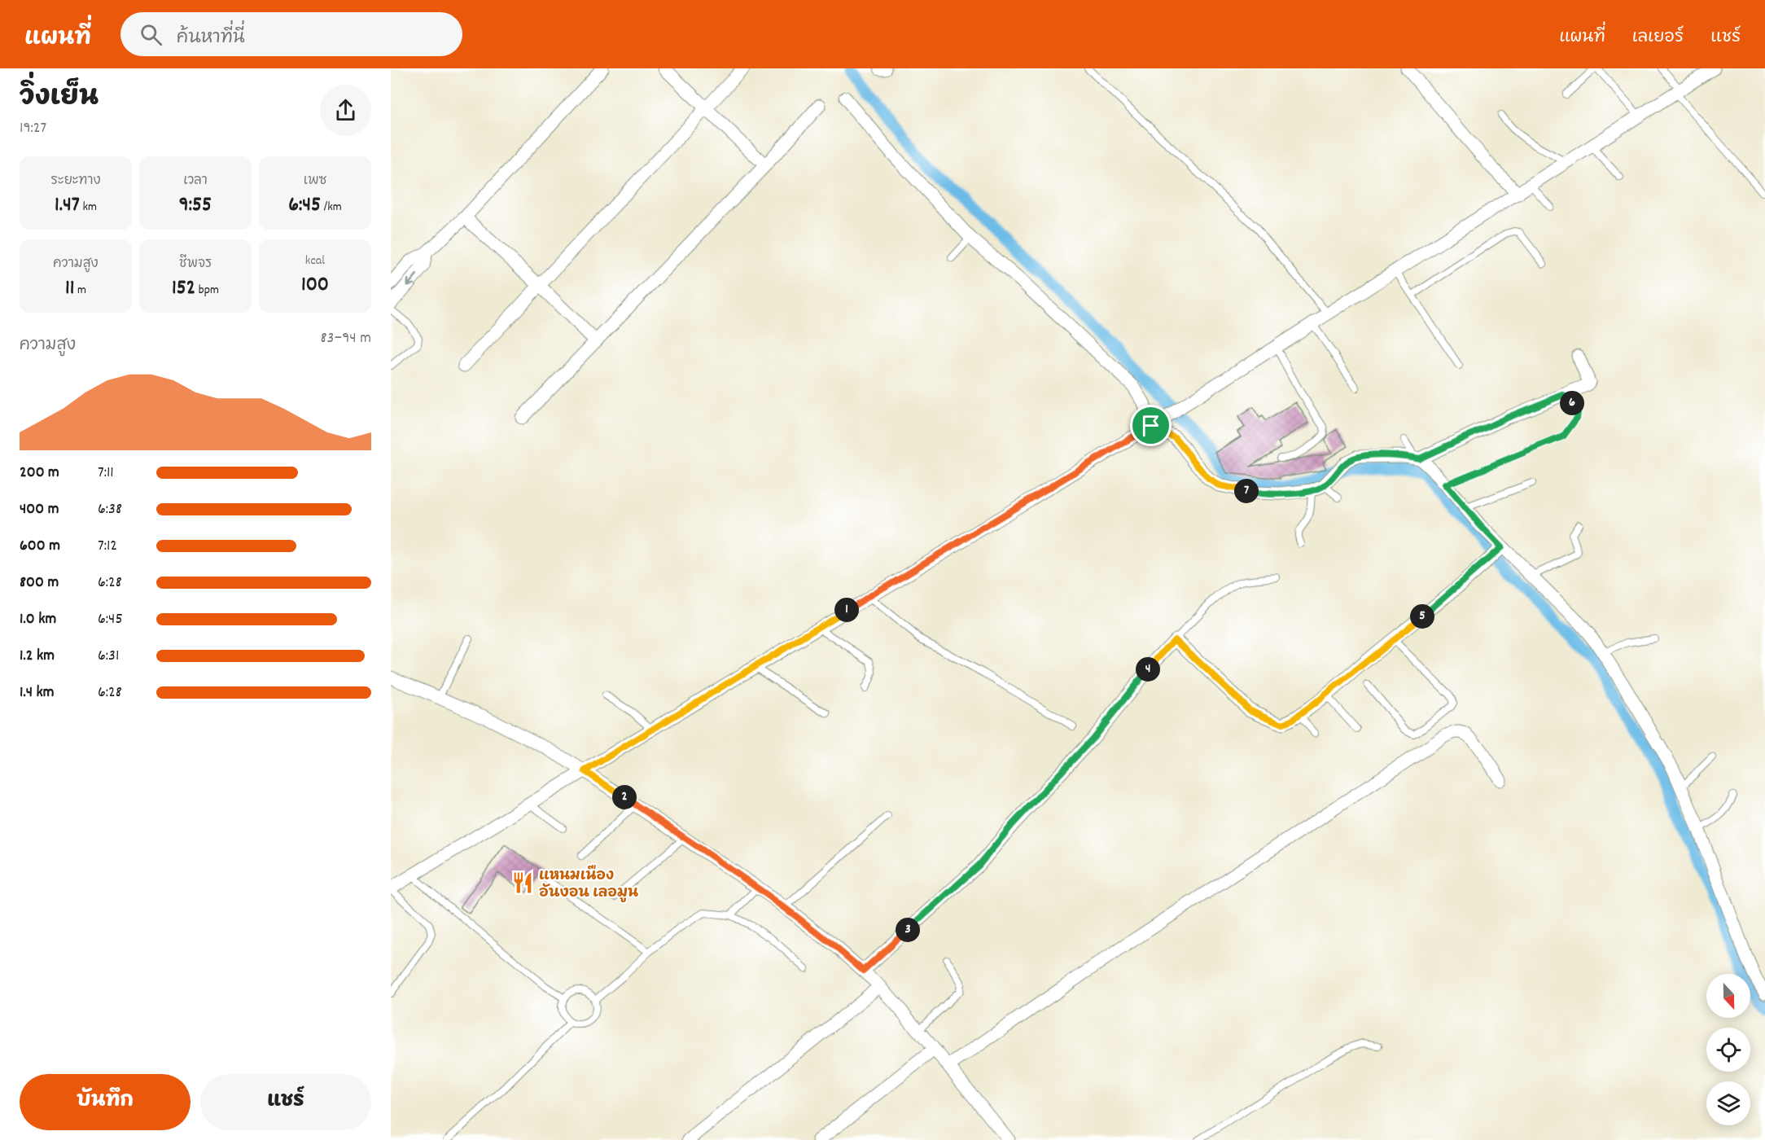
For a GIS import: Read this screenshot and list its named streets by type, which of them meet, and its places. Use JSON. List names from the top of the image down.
{
  "places": {
    "restaurant": ["แหนมเนือง อันงอน เลอมูน"]
  },
  "north": "bottom",
  "page": {
    "header": "แผนที่",
    "search": "ค้นหาที่นี่",
    "nav": ["แผนที่", "เลเยอร์", "แชร์"],
    "heading": ["วิ่งเย็น", "19:27"],
    "stats": [
      ["ระยะทาง", "1.47 km"],
      ["เวลา", "9:55"],
      ["เพซ", "6:45 /km"],
      ["ความสูง", "11 m"],
      ["ชีพจร", "152 bpm"],
      ["kcal", "100"]
    ],
    "chart": ["ความสูง", "83–94 m"],
    "pins": [
      "6",
      "7",
      "1",
      "5",
      "4",
      "2",
      "3"
    ],
    "list": [
      {
        "name": "200 m",
        "note": "7:11"
      },
      {
        "name": "400 m",
        "note": "6:38"
      },
      {
        "name": "600 m",
        "note": "7:12"
      },
      {
        "name": "800 m",
        "note": "6:28"
      },
      {
        "name": "1.0 km",
        "note": "6:45"
      },
      {
        "name": "1.2 km",
        "note": "6:31"
      },
      {
        "name": "1.4 km",
        "note": "6:28"
      }
    ],
    "buttons": ["บันทึก", "แชร์"]
  }
}
